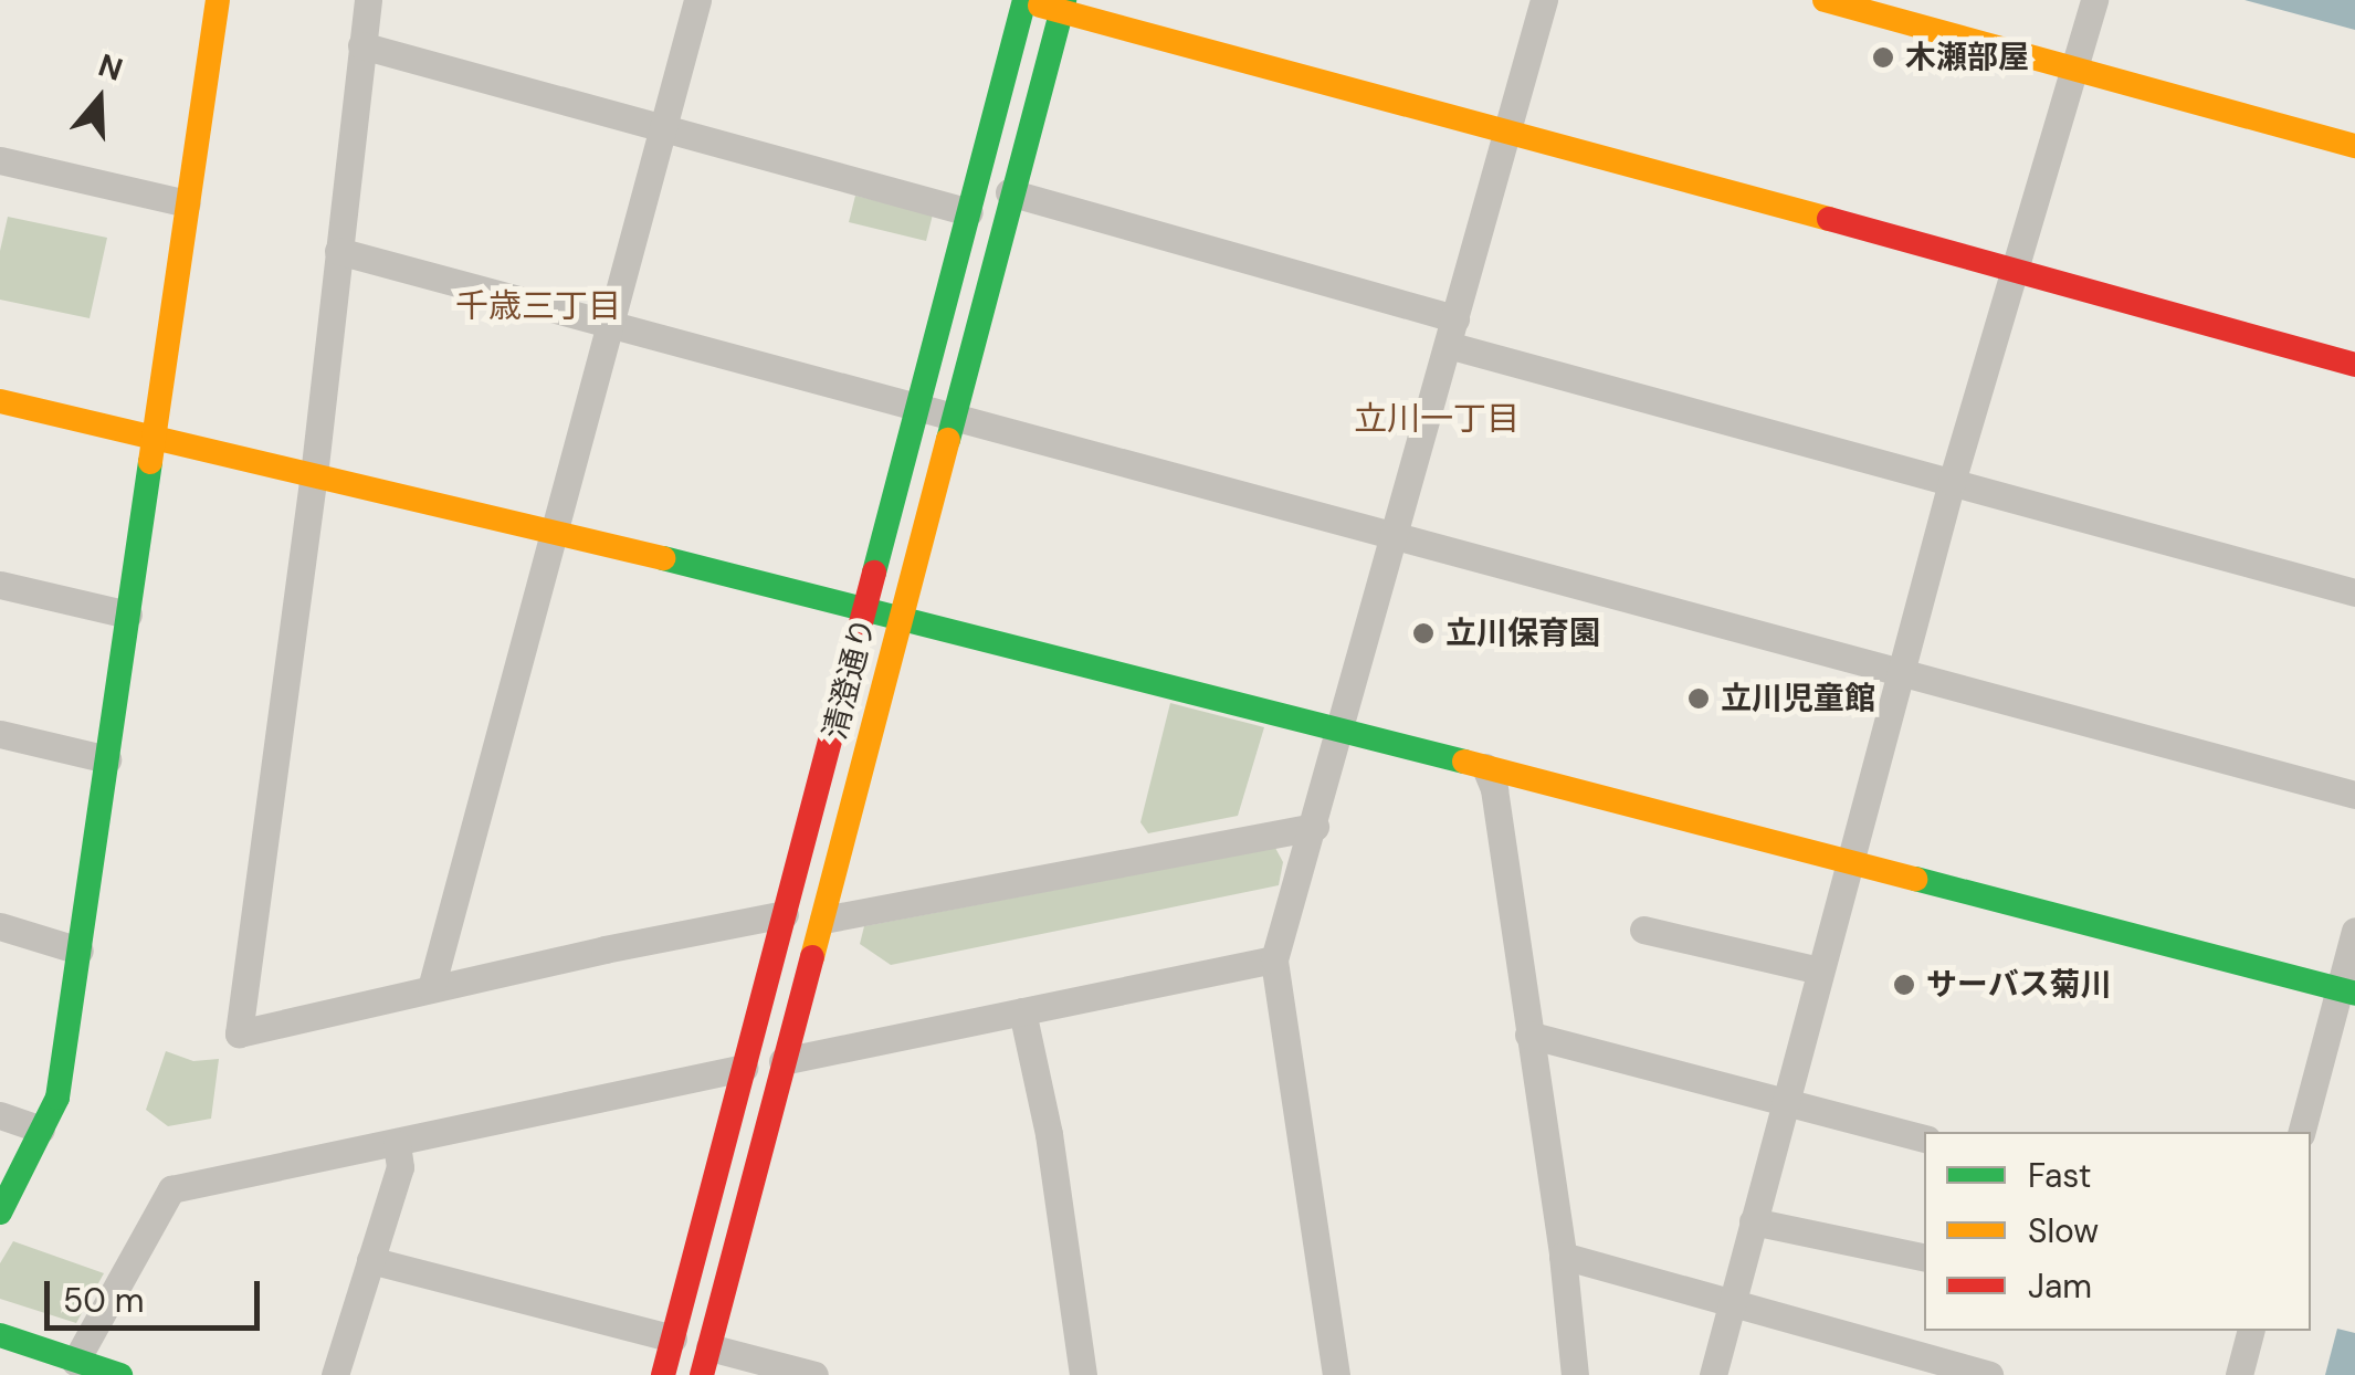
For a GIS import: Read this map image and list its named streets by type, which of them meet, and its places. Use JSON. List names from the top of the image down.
{
  "streets": {
    "street": ["清澄通り"]
  },
  "districts": ["千歳三丁目", "立川一丁目"],
  "places": [
    "木瀬部屋",
    "立川保育園",
    "立川児童館",
    "サーバス菊川"
  ],
  "legend": ["Fast", "Slow", "Jam"],
  "scale_bar": "50 m",
  "north": "top"
}
